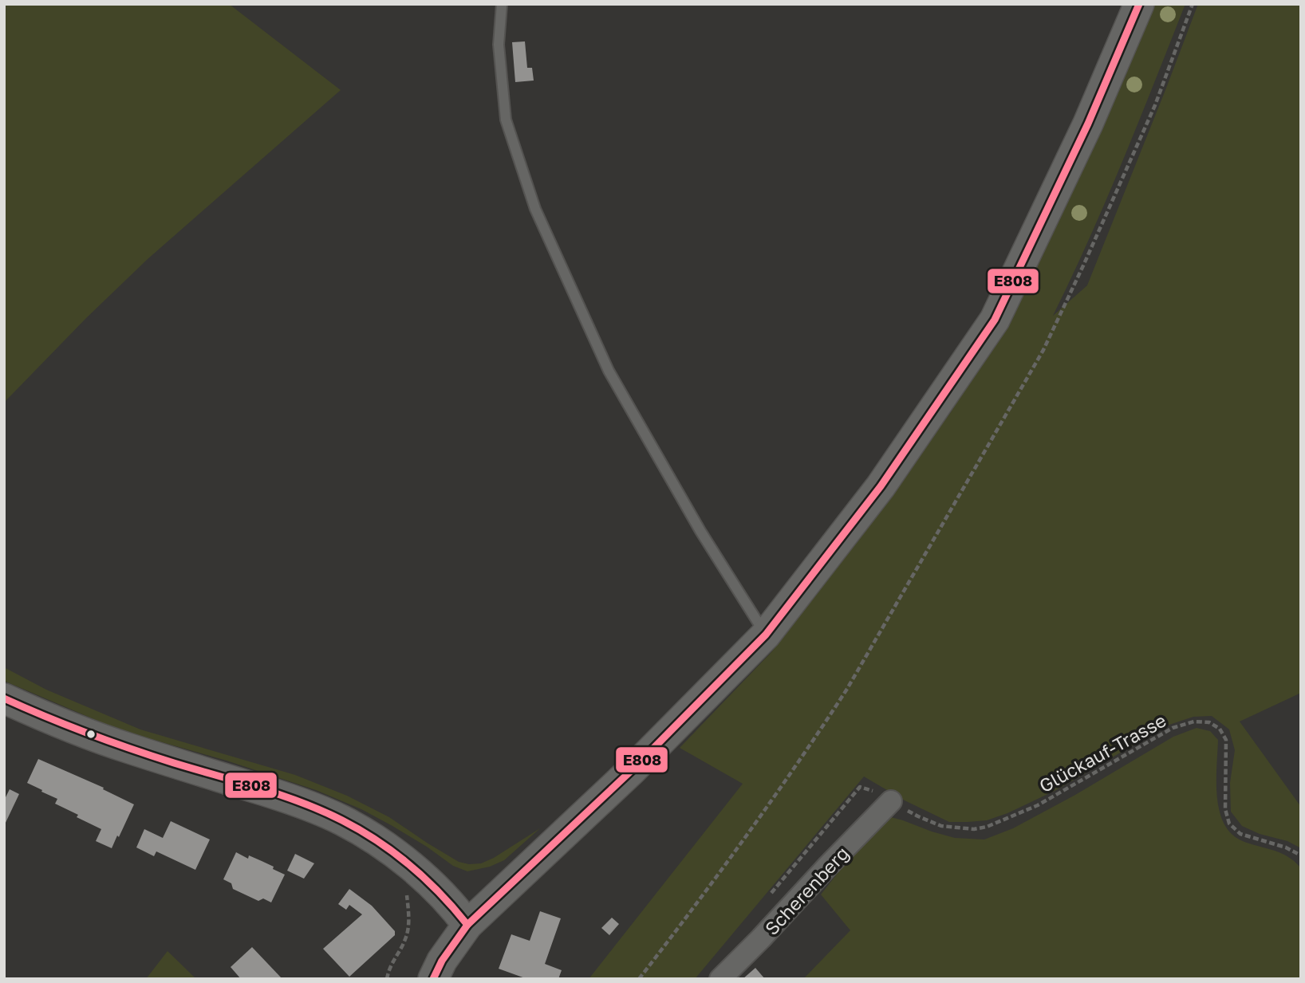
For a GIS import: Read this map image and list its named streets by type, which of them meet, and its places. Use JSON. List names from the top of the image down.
{
  "streets": {
    "street": ["Scherenberg"],
    "path": ["Glückauf-Trasse"]
  },
  "crossings": [
    ["Glückauf-Trasse", "Scherenberg"]
  ],
  "lines": ["transit line E808"]
}
